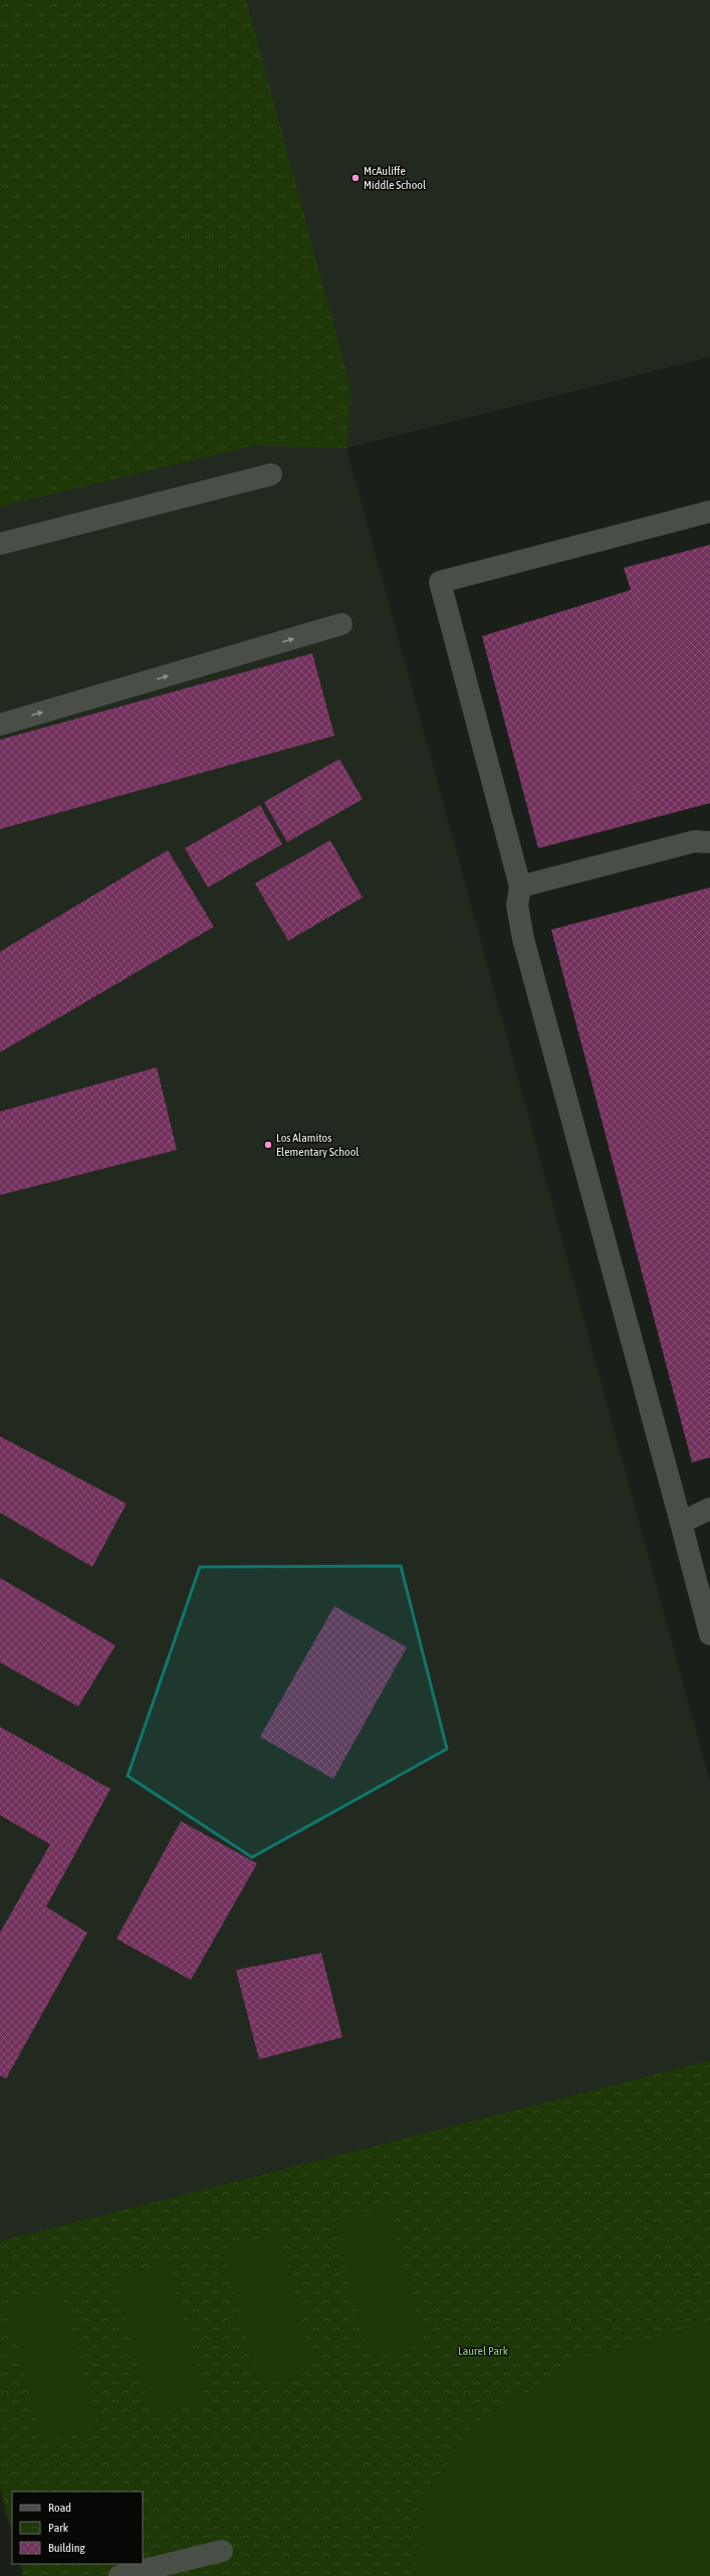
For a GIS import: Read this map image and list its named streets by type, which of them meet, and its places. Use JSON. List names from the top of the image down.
{
  "parks": ["Laurel Park"],
  "places": ["McAuliffe Middle School", "Los Alamitos Elementary School"],
  "legend": ["Road", "Park", "Building"]
}
